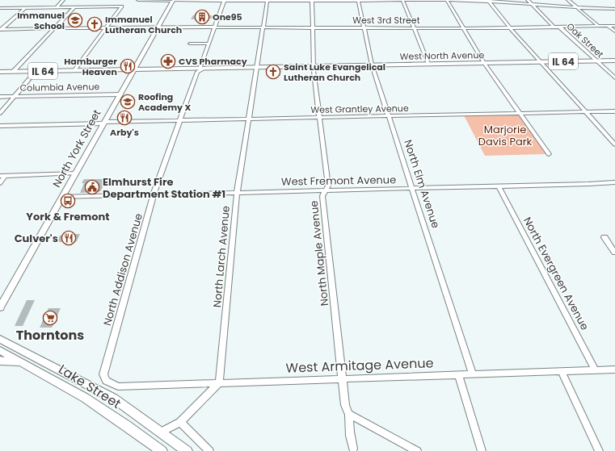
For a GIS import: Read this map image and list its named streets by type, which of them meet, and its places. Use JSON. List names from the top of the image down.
{
  "streets": {
    "main road": [
      "West North Avenue",
      "IL 64",
      "North York Street",
      "Lake Street"
    ],
    "street": [
      "West 3rd Street",
      "Oak Street",
      "Columbia Avenue",
      "West Grantley Avenue",
      "West Fremont Avenue",
      "North Elm Avenue",
      "North Maple Avenue",
      "North Larch Avenue",
      "North Addison Avenue",
      "North Evergreen Avenue",
      "West Armitage Avenue"
    ]
  },
  "crossings": [
    ["West 3rd Street", "Oak Street"],
    ["West 3rd Street", "North York Street"],
    ["West 3rd Street", "North Elm Avenue"],
    ["West 3rd Street", "North Maple Avenue"],
    ["West 3rd Street", "North Larch Avenue"],
    ["West 3rd Street", "North Addison Avenue"],
    ["Oak Street", "West North Avenue"],
    ["West North Avenue", "IL 64"],
    ["West North Avenue", "North York Street"],
    ["West North Avenue", "North Elm Avenue"],
    ["West North Avenue", "North Maple Avenue"],
    ["West North Avenue", "North Larch Avenue"],
    ["West North Avenue", "North Addison Avenue"],
    ["IL 64", "North York Street"],
    ["Columbia Avenue", "North York Street"],
    ["West Grantley Avenue", "North York Street"],
    ["West Grantley Avenue", "North Elm Avenue"],
    ["West Grantley Avenue", "North Maple Avenue"],
    ["West Grantley Avenue", "North Larch Avenue"],
    ["West Grantley Avenue", "North Addison Avenue"],
    ["North York Street", "West Fremont Avenue"],
    ["West Fremont Avenue", "North Elm Avenue"],
    ["West Fremont Avenue", "North Maple Avenue"],
    ["West Fremont Avenue", "North Larch Avenue"],
    ["West Fremont Avenue", "North Addison Avenue"],
    ["West Fremont Avenue", "North Evergreen Avenue"],
    ["North Elm Avenue", "West Armitage Avenue"],
    ["North Maple Avenue", "West Armitage Avenue"],
    ["North Larch Avenue", "West Armitage Avenue"],
    ["North Addison Avenue", "West Armitage Avenue"],
    ["North Evergreen Avenue", "West Armitage Avenue"]
  ],
  "parks": ["Marjorie Davis Park"],
  "places": {
    "building": ["One95"],
    "school or university": ["Immanuel School", "Roofing Academy X"],
    "church": ["Immanuel Lutheran Church", "Saint Luke Evangelical Lutheran Church"],
    "pharmacy": ["CVS Pharmacy"],
    "restaurant": ["Hamburger Heaven", "Arby's", "Culver's"],
    "public building": ["Elmhurst Fire Department Station #1"],
    "bus stop": ["York & Fremont"],
    "supermarket": ["Thorntons"]
  }
}
